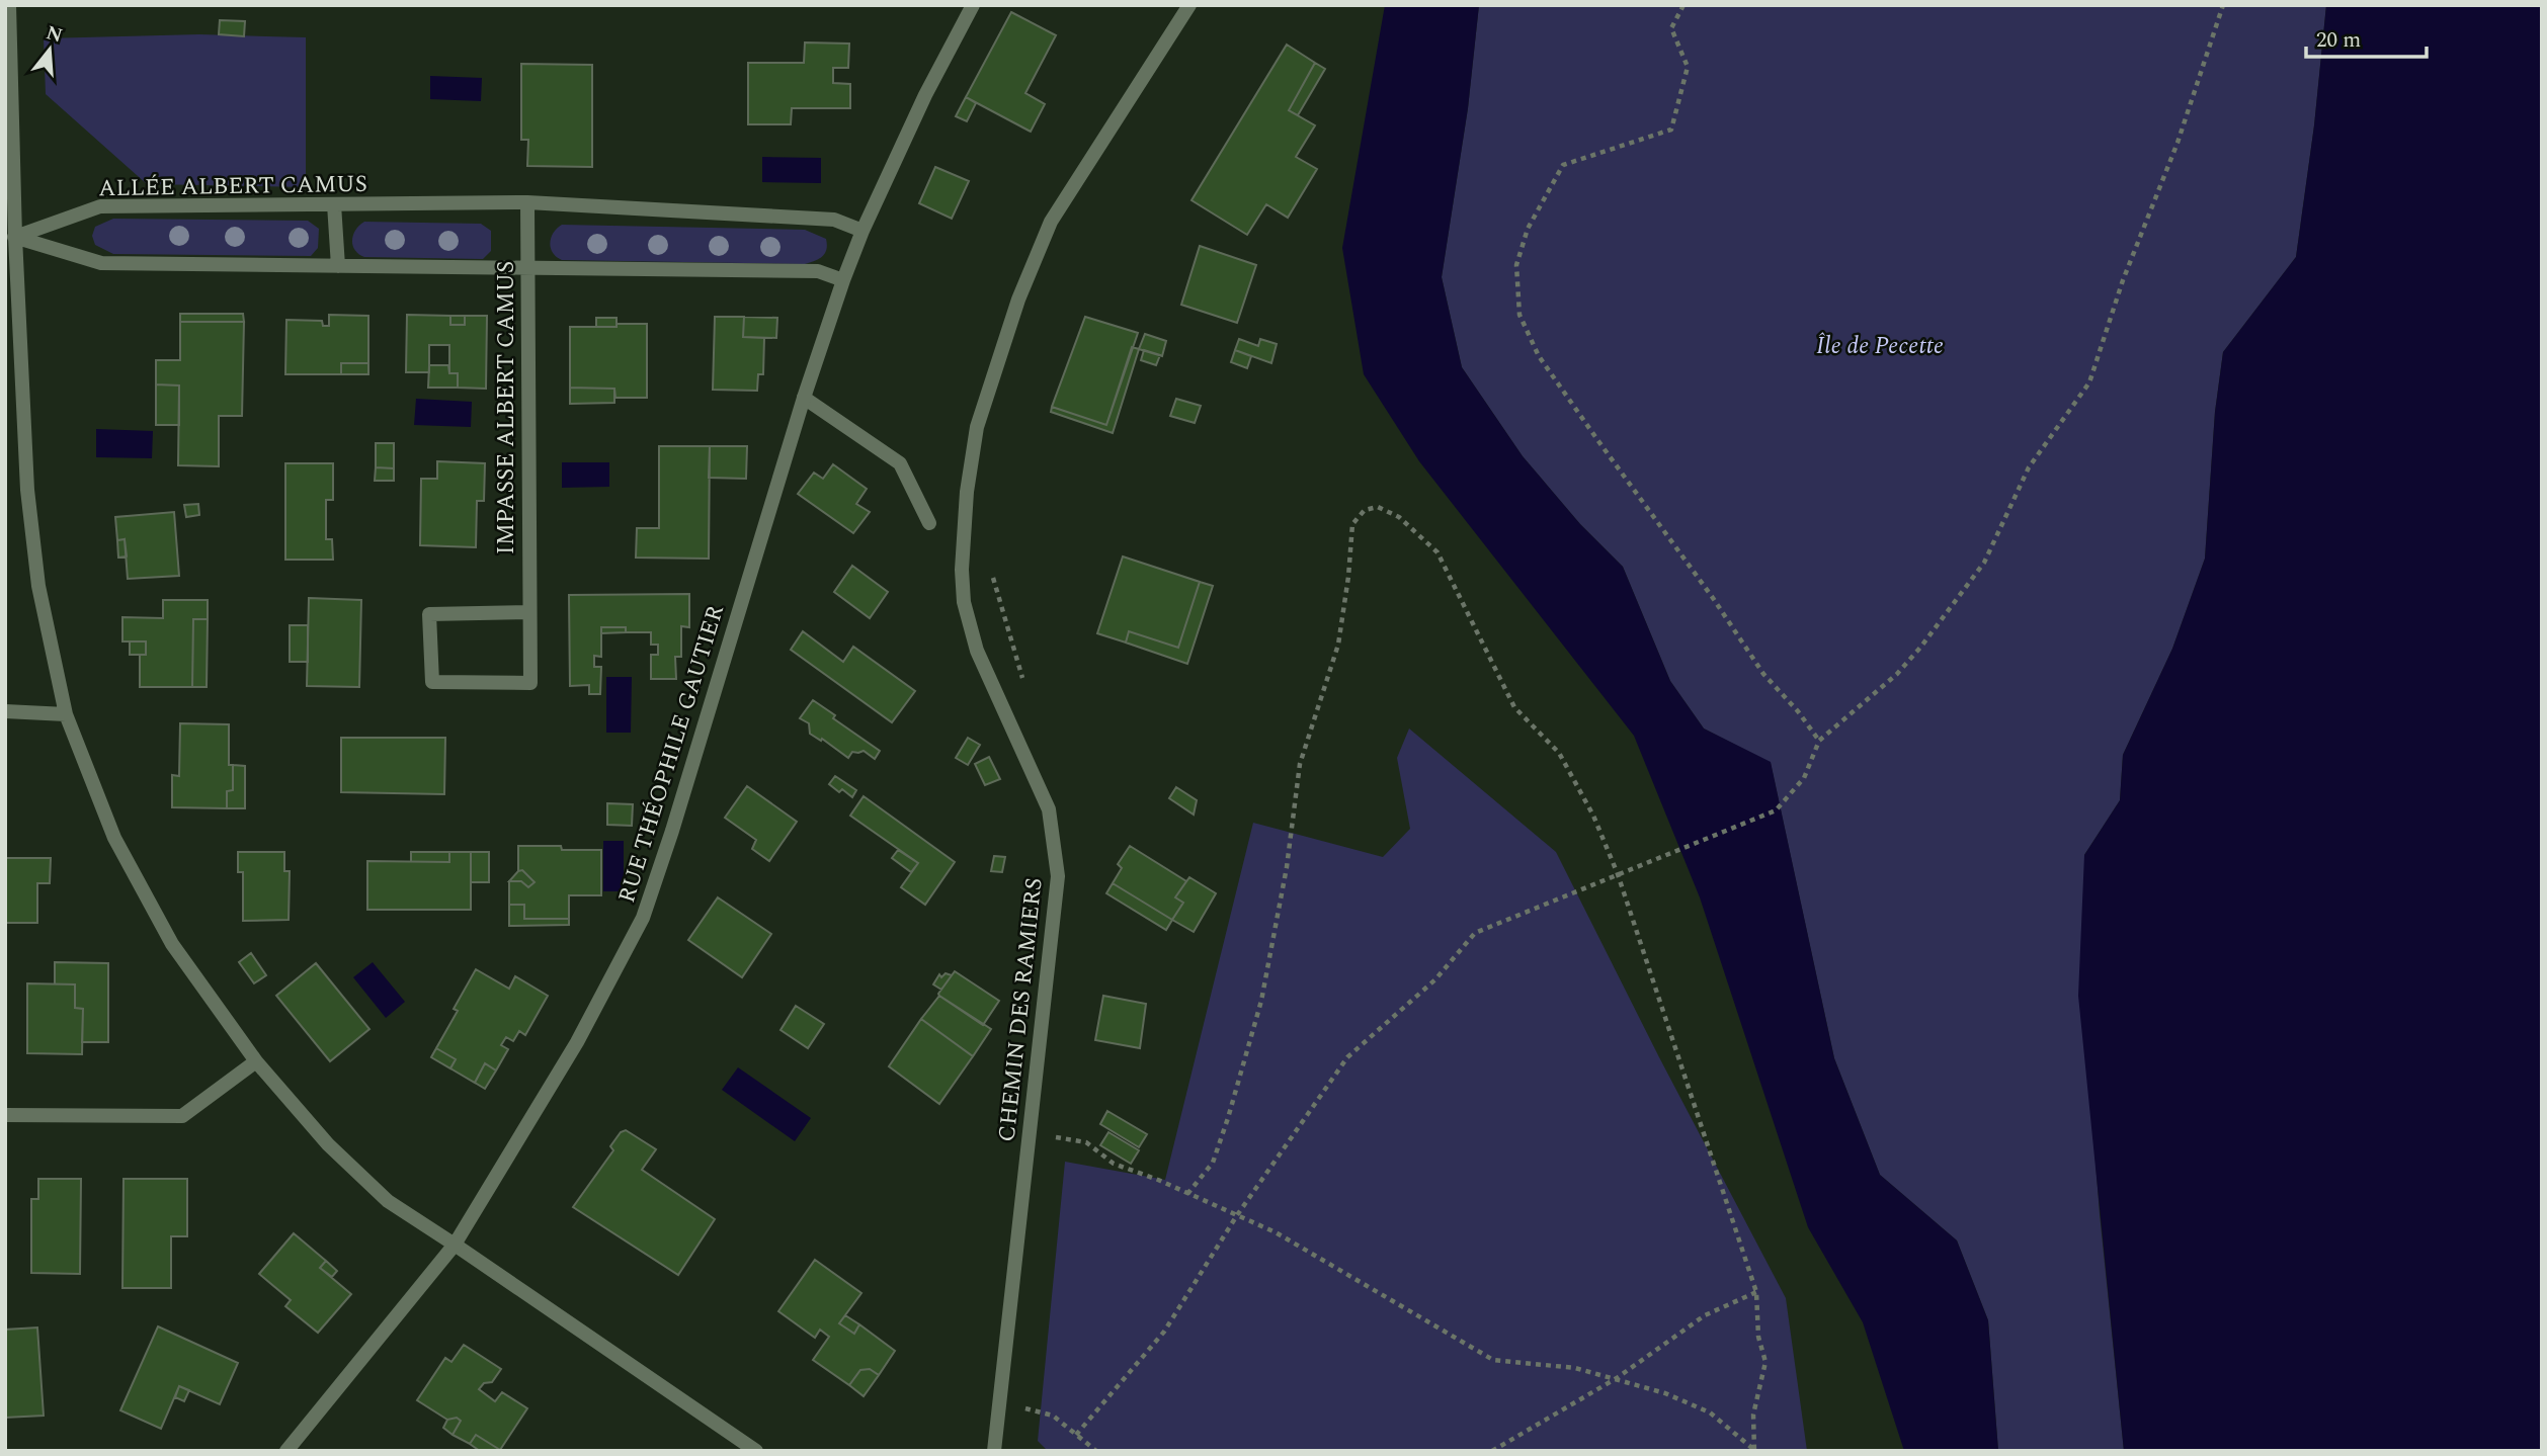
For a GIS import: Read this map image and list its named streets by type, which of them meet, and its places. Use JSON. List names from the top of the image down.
{
  "streets": {
    "street": [
      "ALLÉE ALBERT CAMUS",
      "IMPASSE ALBERT CAMUS",
      "RUE THÉOPHILE GAUTIER",
      "CHEMIN DES RAMIERS"
    ]
  },
  "crossings": [
    ["ALLÉE ALBERT CAMUS", "IMPASSE ALBERT CAMUS"],
    ["ALLÉE ALBERT CAMUS", "RUE THÉOPHILE GAUTIER"]
  ],
  "parks": ["Île de Pecette"],
  "scale_bar": "20 m",
  "north": "top"
}
